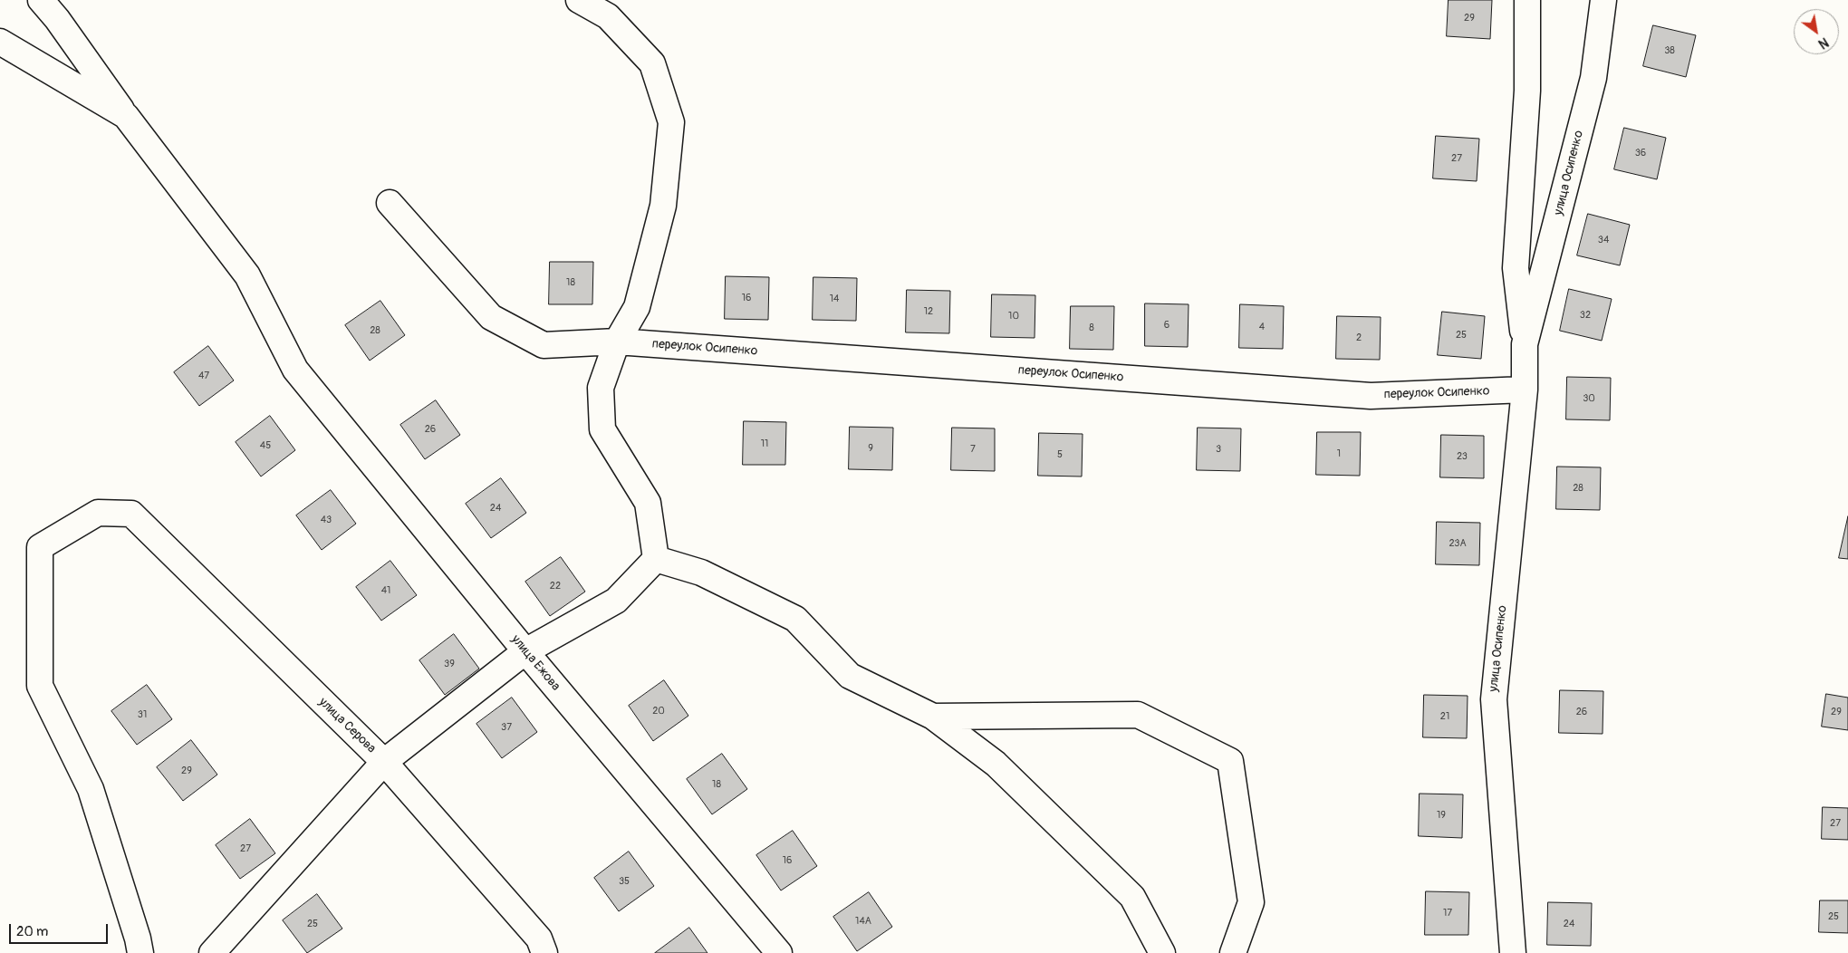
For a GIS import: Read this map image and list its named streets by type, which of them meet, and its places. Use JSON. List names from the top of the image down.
{
  "streets": {
    "street": [
      "улица Осипенко",
      "переулок Осипенко",
      "улица Ежова",
      "улица Серова"
    ]
  },
  "crossings": [
    ["улица Осипенко", "переулок Осипенко"]
  ],
  "house_numbers": [
    "29",
    "38",
    "36",
    "27",
    "34",
    "18",
    "16",
    "14",
    "12",
    "32",
    "10",
    "6",
    "4",
    "8",
    "28",
    "25",
    "2",
    "47",
    "30",
    "26",
    "11",
    "45",
    "9",
    "7",
    "3",
    "1",
    "5",
    "23",
    "28",
    "24",
    "43",
    "23А",
    "22",
    "41",
    "39",
    "20",
    "26",
    "29",
    "31",
    "21",
    "37",
    "29",
    "18",
    "19",
    "27",
    "27",
    "16",
    "35",
    "17",
    "25",
    "14А",
    "25",
    "24"
  ],
  "scale_bar": "20 m",
  "north": "bottom right"
}
